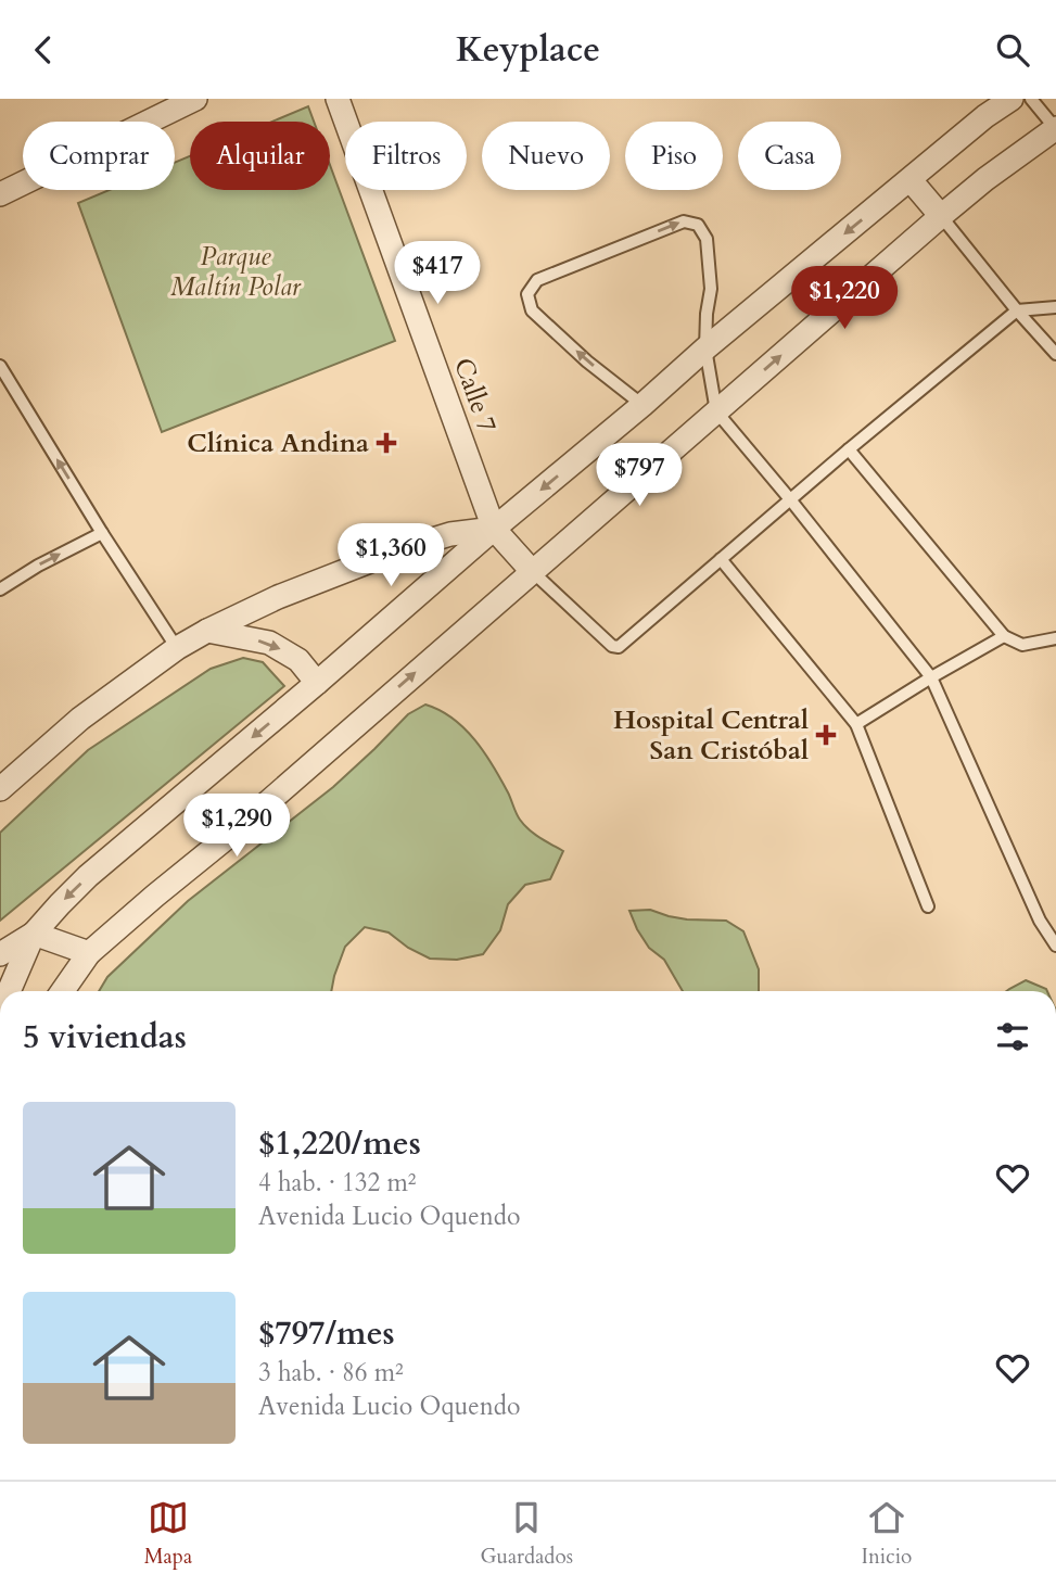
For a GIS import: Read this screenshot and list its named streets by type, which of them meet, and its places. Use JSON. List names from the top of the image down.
{
  "streets": {
    "street": ["Calle 7"]
  },
  "parks": ["Parque Maltín Polar"],
  "places": {
    "health": ["Clínica Andina", "Hospital Central San Cristóbal"]
  },
  "page": {
    "header": "Keyplace",
    "chip": [
      "Comprar",
      "Alquilar",
      "Filtros",
      "Nuevo",
      "Piso",
      "Casa"
    ],
    "price": [
      "$417",
      "$1,220",
      "$797",
      "$1,360",
      "$1,290"
    ],
    "heading": "5 viviendas",
    "list": [
      {
        "name": "$1,220/mes",
        "note": "4 hab. · 132 m² · Avenida Lucio Oquendo"
      },
      {
        "name": "$797/mes",
        "note": "3 hab. · 86 m² · Avenida Lucio Oquendo"
      }
    ],
    "tabs": ["Mapa", "Guardados", "Inicio"]
  }
}
